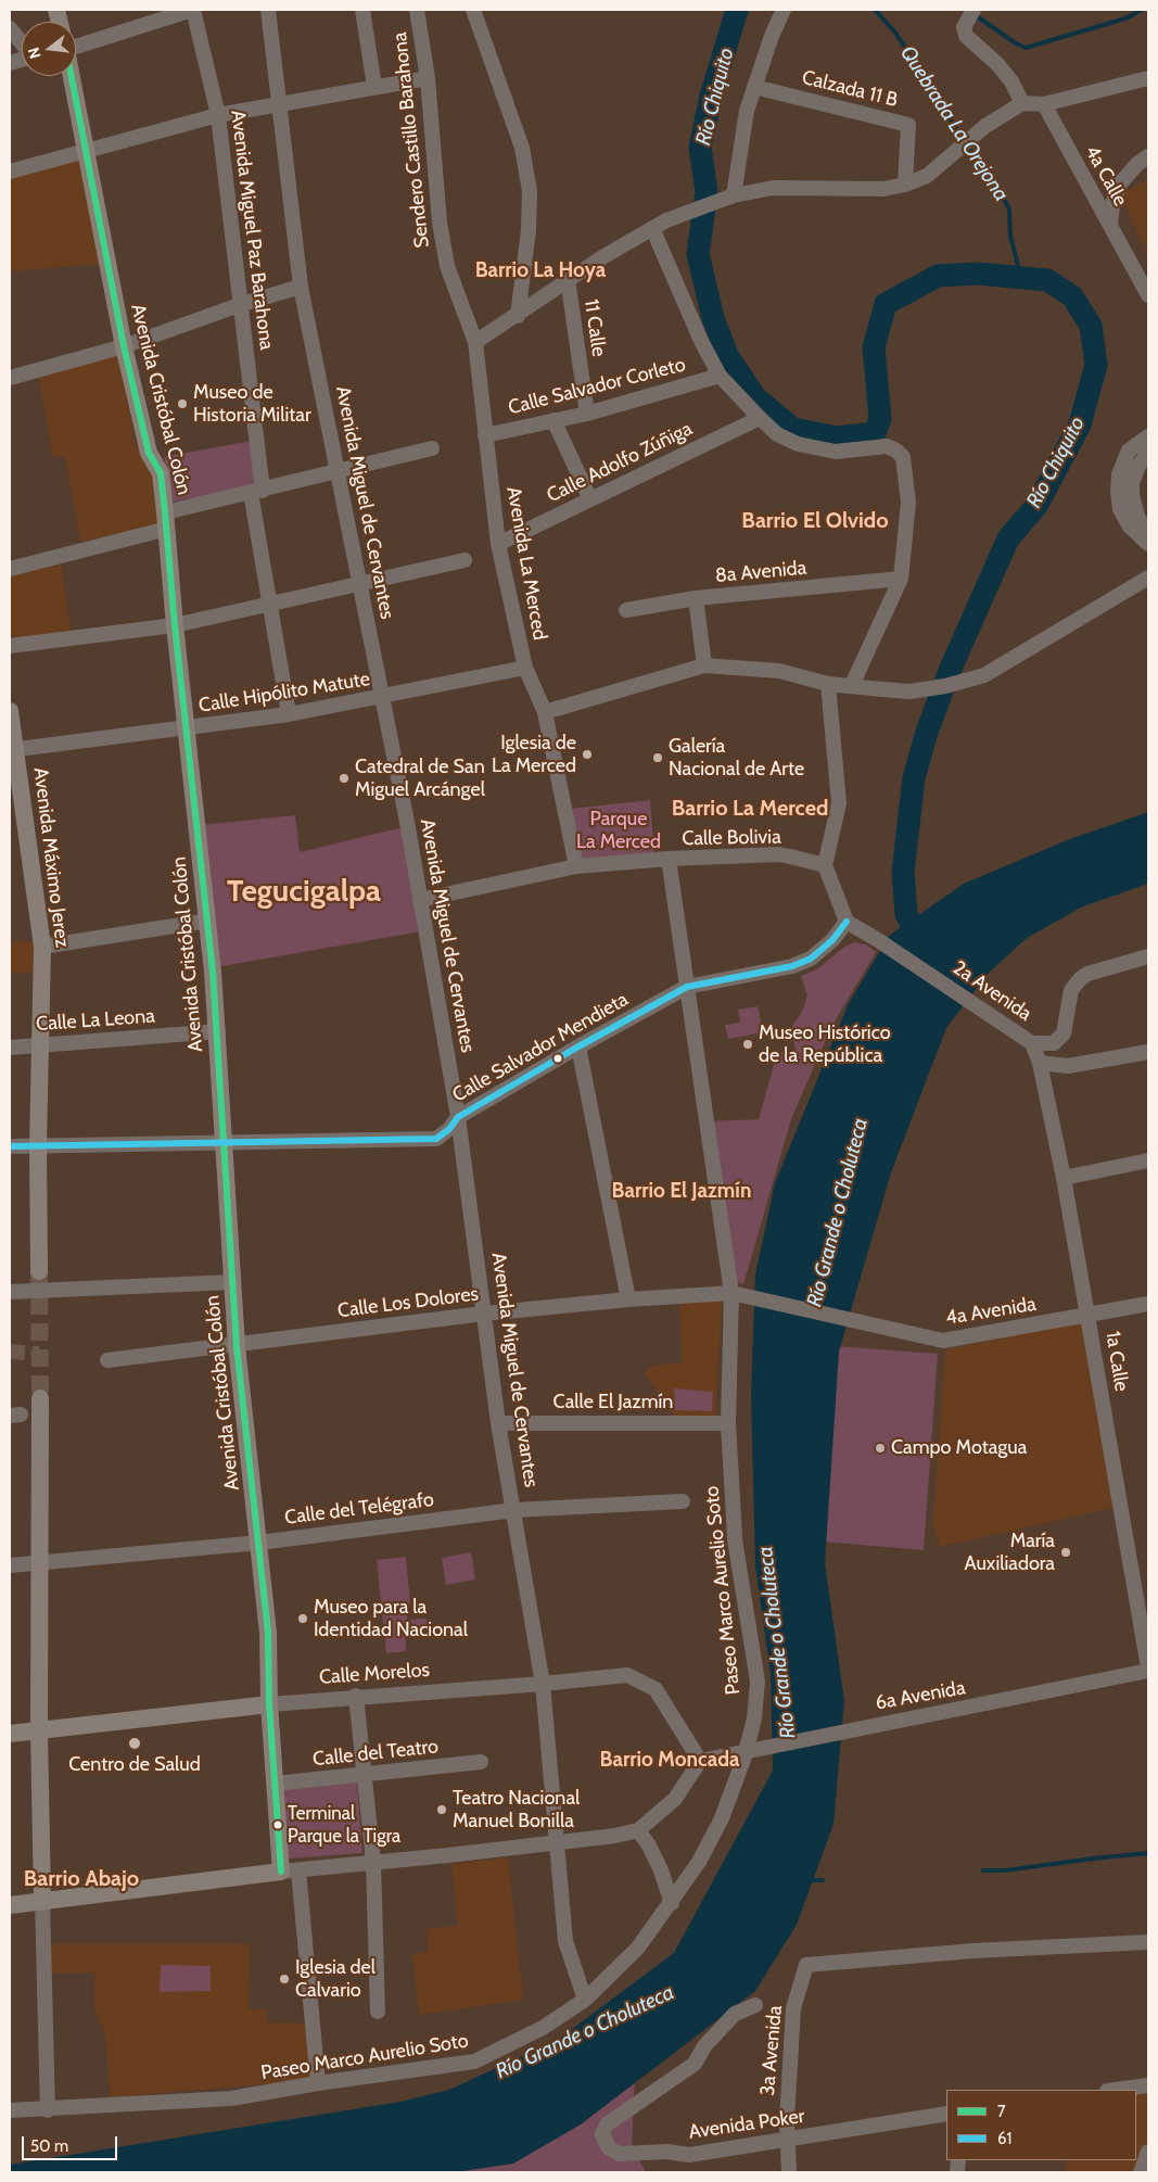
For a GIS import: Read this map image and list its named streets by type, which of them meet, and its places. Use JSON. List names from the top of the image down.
{
  "streets": {
    "main road": ["Avenida Cristóbal Colón", "Avenida Máximo Jerez", "Calle Morelos"],
    "street": [
      "Calzada 11 B",
      "Sendero Castillo Barahona",
      "4a Calle",
      "Avenida Miguel Paz Barahona",
      "11 Calle",
      "Calle Salvador Corleto",
      "Calle Adolfo Zúñiga",
      "Avenida Miguel de Cervantes",
      "Avenida La Merced",
      "8a Avenida",
      "Calle Hipólito Matute",
      "Calle Bolivia",
      "2a Avenida",
      "Calle La Leona",
      "Calle Salvador Mendieta",
      "Calle Los Dolores",
      "4a Avenida",
      "1a Calle",
      "Calle El Jazmín",
      "Calle del Telégrafo",
      "Paseo Marco Aurelio Soto",
      "6a Avenida",
      "Calle del Teatro",
      "3a Avenida",
      "Avenida Poker"
    ]
  },
  "crossings": [
    ["Sendero Castillo Barahona", "Avenida La Merced"],
    ["Avenida Miguel Paz Barahona", "Calle Hipólito Matute"],
    ["11 Calle", "Calle Salvador Corleto"],
    ["Calle Salvador Corleto", "Avenida La Merced"],
    ["Avenida Cristóbal Colón", "Calle Hipólito Matute"],
    ["Avenida Cristóbal Colón", "Calle La Leona"],
    ["Avenida Cristóbal Colón", "Calle Salvador Mendieta"],
    ["Avenida Cristóbal Colón", "Calle Los Dolores"],
    ["Avenida Cristóbal Colón", "Calle del Telégrafo"],
    ["Avenida Cristóbal Colón", "Paseo Marco Aurelio Soto"],
    ["Avenida Cristóbal Colón", "Calle Morelos"],
    ["Avenida Cristóbal Colón", "Calle del Teatro"],
    ["Calle Adolfo Zúñiga", "Avenida La Merced"],
    ["Avenida Miguel de Cervantes", "Calle Hipólito Matute"],
    ["Avenida Miguel de Cervantes", "Calle Bolivia"],
    ["Avenida Miguel de Cervantes", "Calle Salvador Mendieta"],
    ["Avenida Miguel de Cervantes", "Calle Los Dolores"],
    ["Avenida Miguel de Cervantes", "Calle El Jazmín"],
    ["Avenida Miguel de Cervantes", "Calle del Telégrafo"],
    ["Avenida Miguel de Cervantes", "Paseo Marco Aurelio Soto"],
    ["Avenida Miguel de Cervantes", "Calle Morelos"],
    ["Avenida La Merced", "Calle Hipólito Matute"],
    ["Avenida La Merced", "Calle Bolivia"],
    ["Calle Hipólito Matute", "Avenida Máximo Jerez"],
    ["Calle Bolivia", "Paseo Marco Aurelio Soto"],
    ["Avenida Máximo Jerez", "Calle La Leona"],
    ["Avenida Máximo Jerez", "Calle Salvador Mendieta"],
    ["2a Avenida", "Calle Salvador Mendieta"],
    ["2a Avenida", "1a Calle"],
    ["Calle Salvador Mendieta", "Paseo Marco Aurelio Soto"],
    ["Calle Los Dolores", "4a Avenida"],
    ["Calle Los Dolores", "Paseo Marco Aurelio Soto"],
    ["4a Avenida", "1a Calle"],
    ["4a Avenida", "Paseo Marco Aurelio Soto"],
    ["1a Calle", "6a Avenida"],
    ["Calle El Jazmín", "Paseo Marco Aurelio Soto"],
    ["Calle Morelos", "6a Avenida"],
    ["3a Avenida", "Avenida Poker"]
  ],
  "districts": [
    "Barrio La Hoya",
    "Barrio El Olvido",
    "Barrio La Merced",
    "Tegucigalpa",
    "Barrio El Jazmín",
    "Barrio Moncada",
    "Barrio Abajo"
  ],
  "water": ["Río Chiquito", "Quebrada La Orejona", "Río Grande o Choluteca"],
  "parks": ["Parque La Merced"],
  "places": [
    "Museo de Historia Militar",
    "Iglesia de La Merced",
    "Galería Nacional de Arte",
    "Catedral de San Miguel Arcángel",
    "Museo Histórico de la República",
    "Campo Motagua",
    "María Auxiliadora",
    "Museo para la Identidad Nacional",
    "Centro de Salud",
    "Teatro Nacional Manuel Bonilla",
    "Terminal Parque la Tigra",
    "Iglesia del Calvario"
  ],
  "lines": ["transit line 7", "transit line 61"],
  "legend": ["7", "61"],
  "scale_bar": "50 m",
  "north": "left"
}
